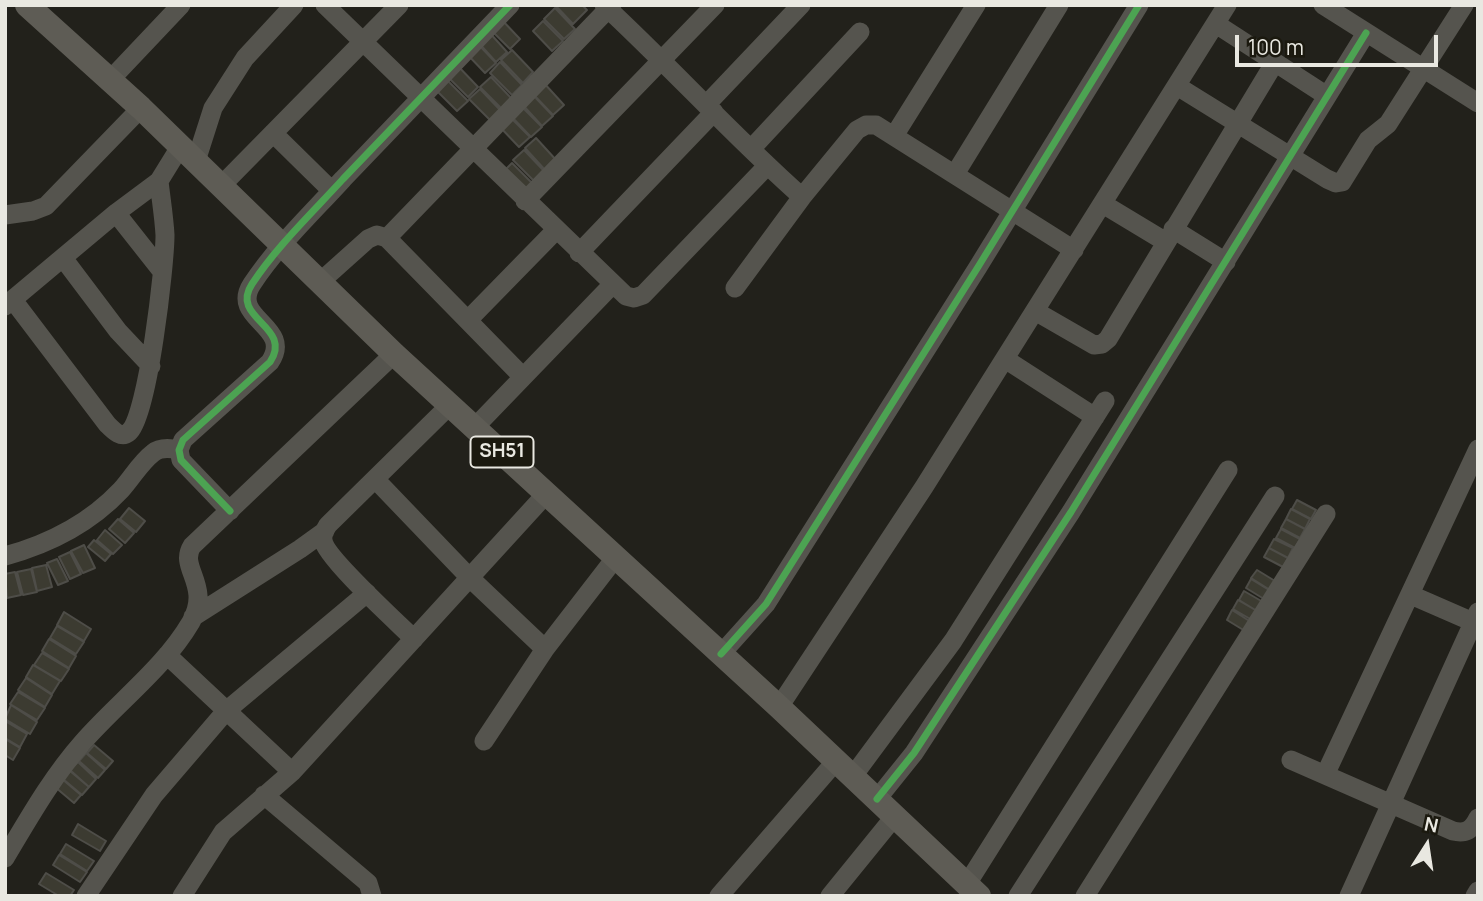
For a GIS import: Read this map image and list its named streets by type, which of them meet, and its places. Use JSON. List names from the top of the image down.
{
  "streets": {
    "main road": ["SH51"]
  },
  "scale_bar": "100 m",
  "north": "top"
}
